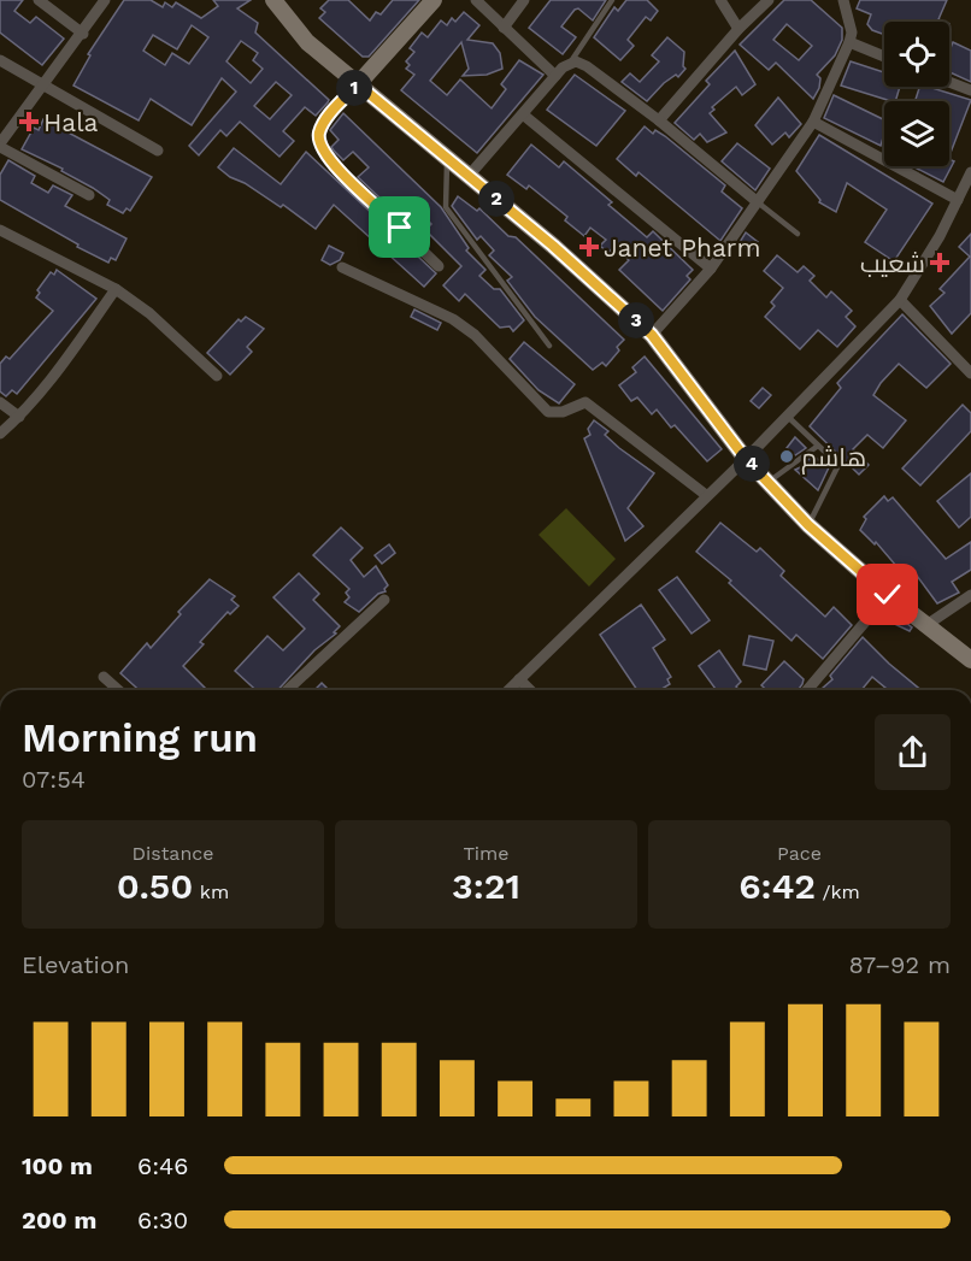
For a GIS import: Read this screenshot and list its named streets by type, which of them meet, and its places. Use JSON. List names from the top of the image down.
{
  "places": {
    "health": ["Hala", "Janet Pharm", "شعيب"],
    "other": ["هاشم"]
  },
  "page": {
    "pins": [
      "1",
      "2",
      "3",
      "4"
    ],
    "heading": ["Morning run", "07:54"],
    "stats": [
      ["Distance", "0.50 km"],
      ["Time", "3:21"],
      ["Pace", "6:42 /km"]
    ],
    "chart": ["Elevation", "87–92 m"],
    "list": [
      {
        "name": "100 m",
        "note": "6:46"
      },
      {
        "name": "200 m",
        "note": "6:30"
      }
    ]
  }
}
